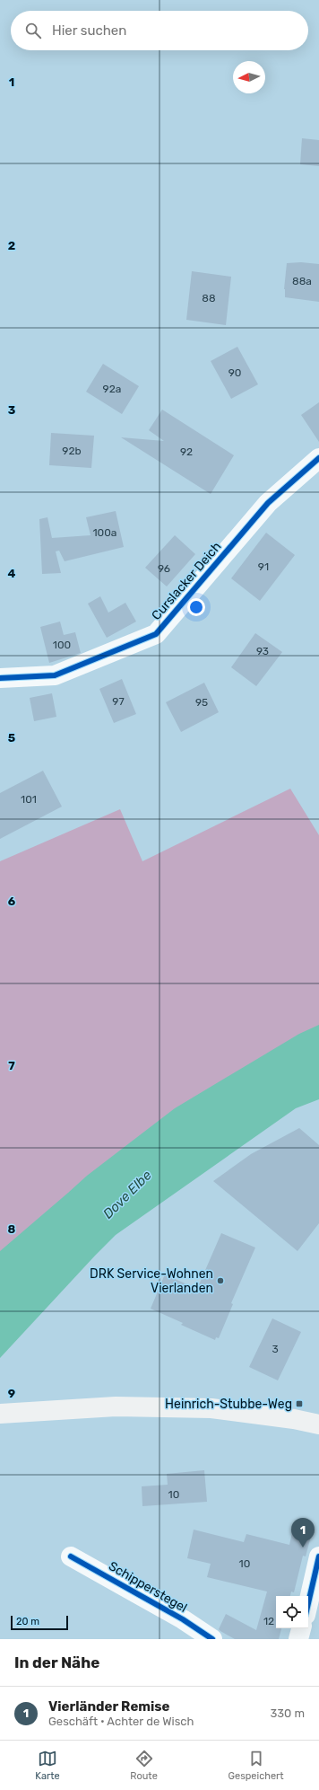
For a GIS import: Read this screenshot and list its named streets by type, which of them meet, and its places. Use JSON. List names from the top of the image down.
{
  "streets": {
    "street": ["Curslacker Deich", "Schipperstegel"]
  },
  "water": ["Dove Elbe"],
  "places": {
    "other": ["DRK Service-Wohnen Vierlanden"],
    "transit": ["Heinrich-Stubbe-Weg"]
  },
  "house_numbers": [
    "88a",
    "88",
    "90",
    "92a",
    "92b",
    "92",
    "100a",
    "91",
    "96",
    "100",
    "93",
    "97",
    "95",
    "101",
    "3",
    "10",
    "10",
    "12"
  ],
  "scale_bar": "20 m",
  "north": "left",
  "page": {
    "search": "Hier suchen",
    "pins": "1",
    "scale": "20 m",
    "heading": "In der Nähe",
    "list": [
      {
        "mark": "1",
        "name": "Vierländer Remise",
        "note": "Geschäft · Achter de Wisch",
        "value": "330 m"
      }
    ],
    "nav": ["Karte", "Route", "Gespeichert"]
  },
  "grid": {
    "rows": [
      "1",
      "2",
      "3",
      "4",
      "5",
      "6",
      "7",
      "8",
      "9"
    ]
  }
}
